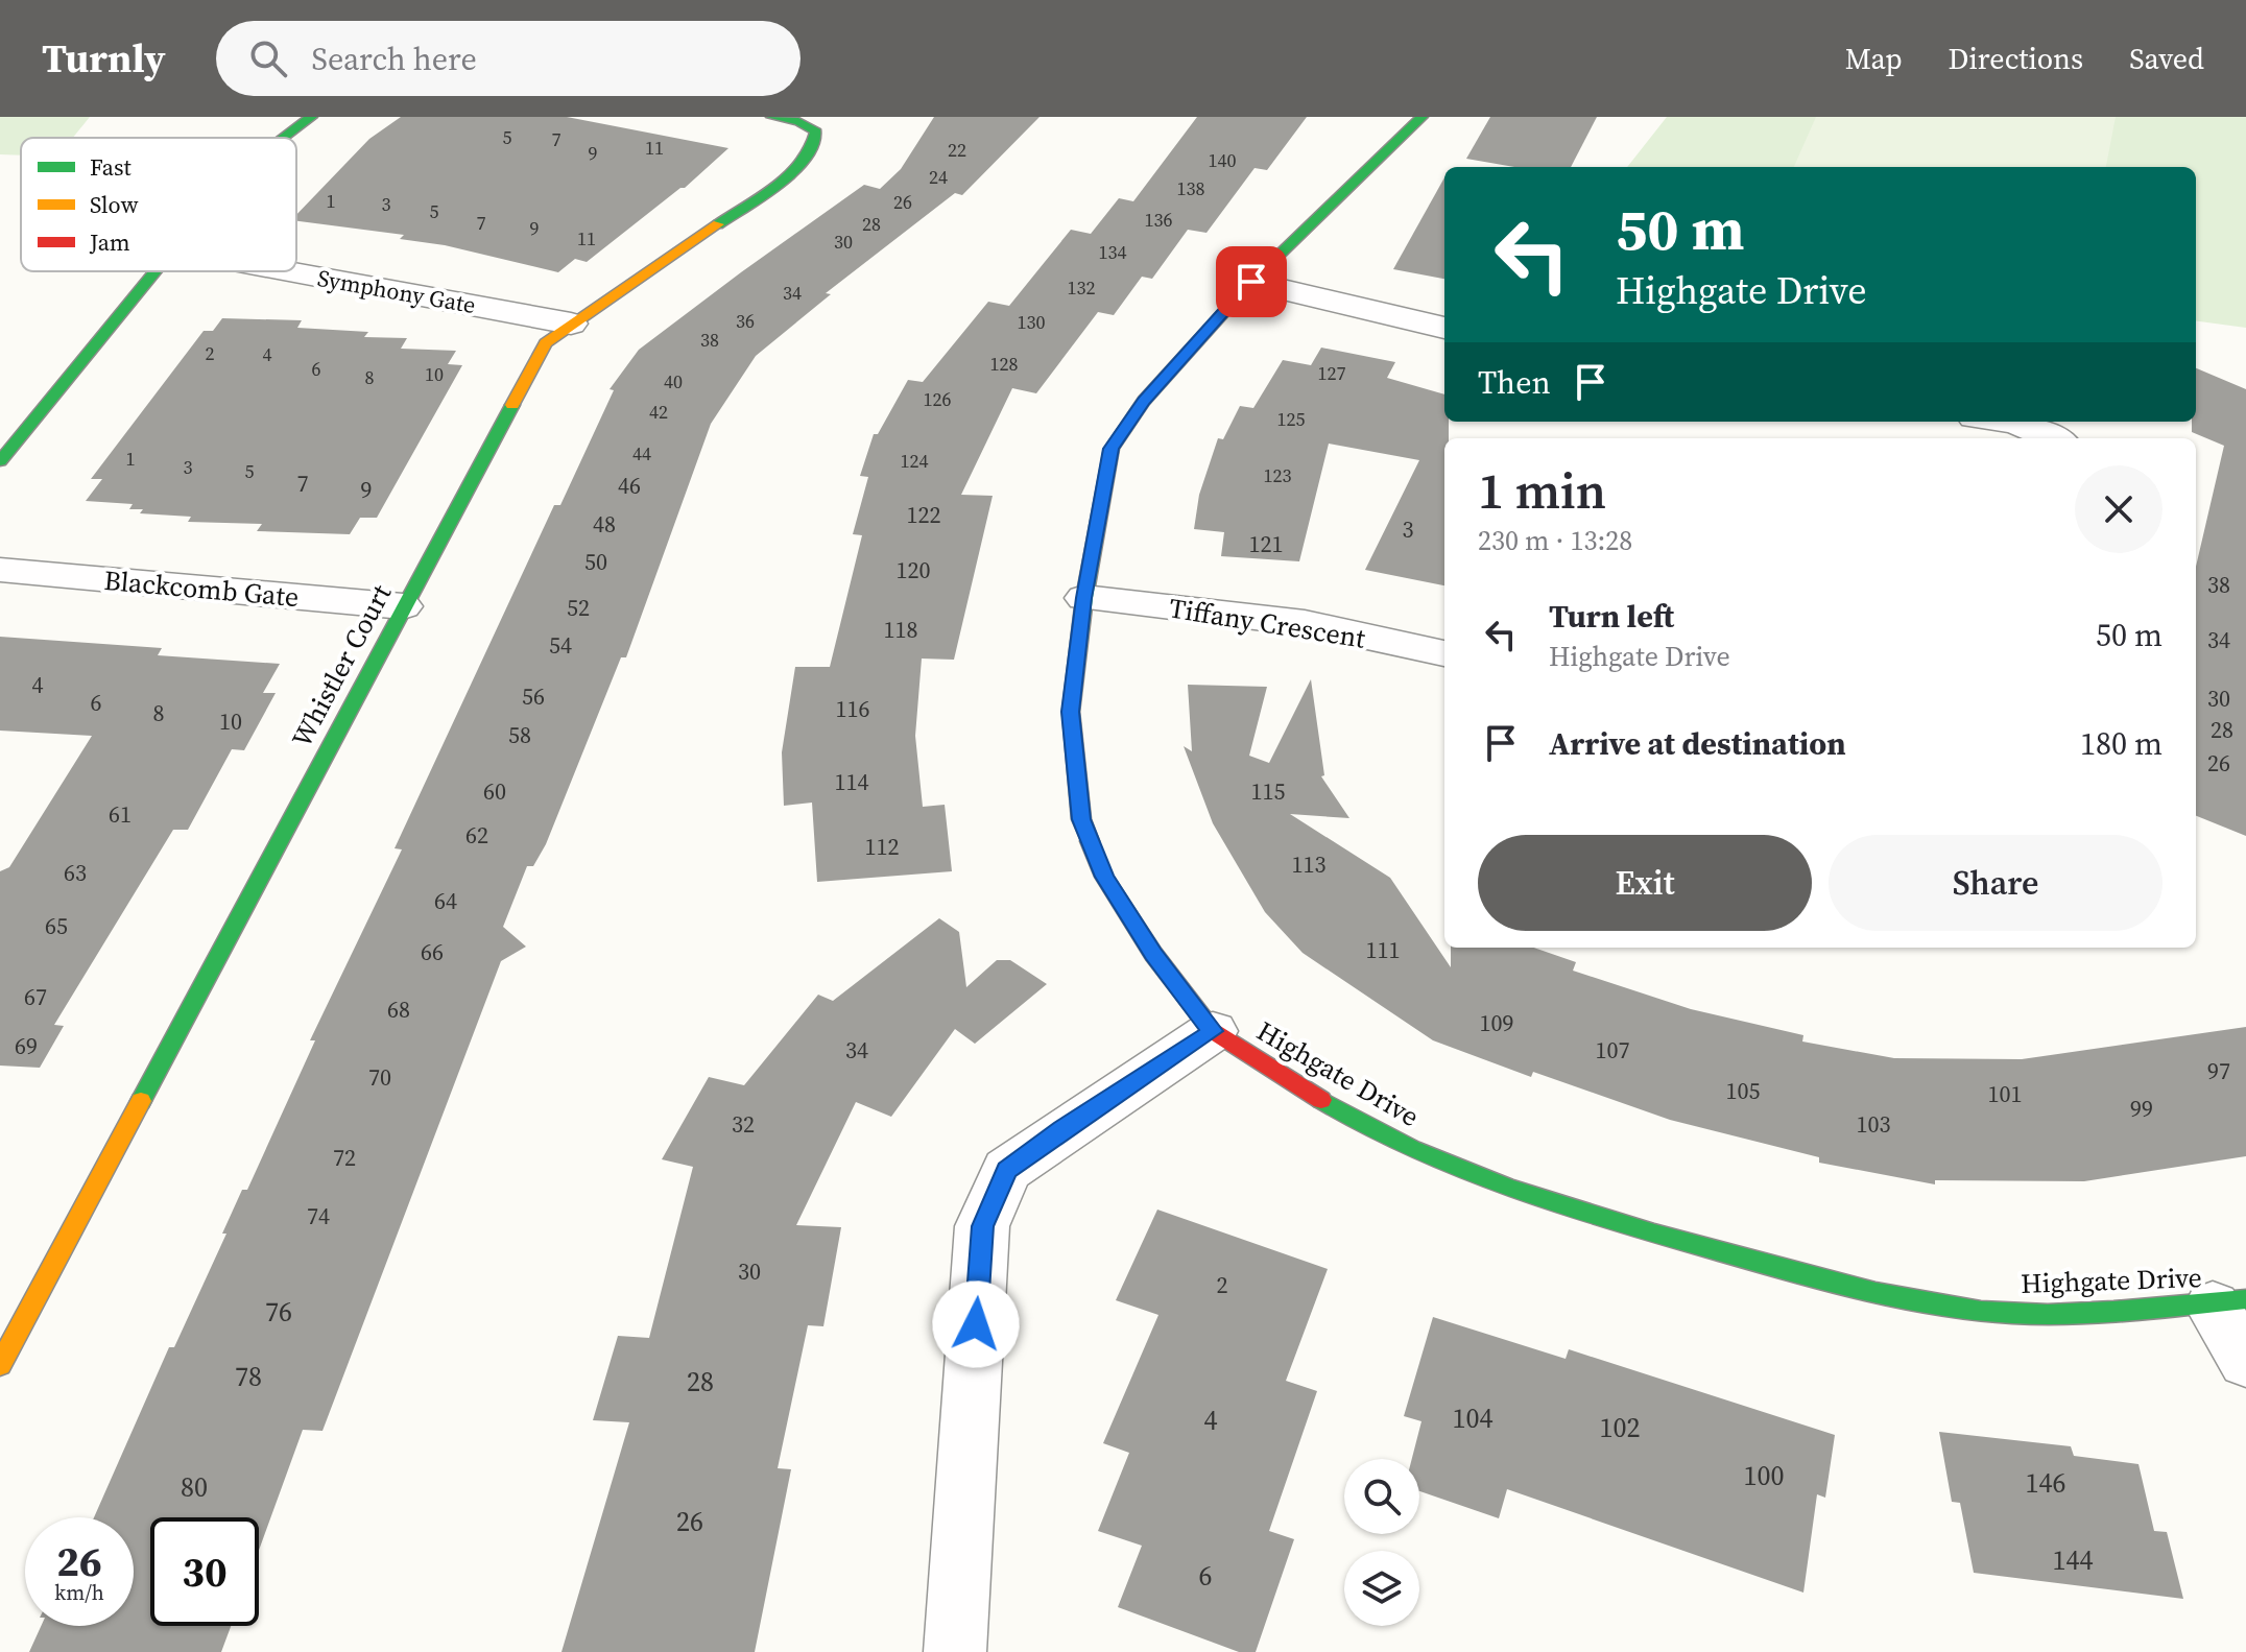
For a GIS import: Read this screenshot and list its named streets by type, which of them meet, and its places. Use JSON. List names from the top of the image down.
{
  "streets": {
    "street": [
      "Symphony Gate",
      "Blackcomb Gate",
      "Tiffany Crescent",
      "Whistler Court",
      "Highgate Drive"
    ]
  },
  "crossings": [
    ["Symphony Gate", "Whistler Court"],
    ["Blackcomb Gate", "Whistler Court"],
    ["Tiffany Crescent", "Highgate Drive"]
  ],
  "house_numbers": [
    "5",
    "7",
    "11",
    "22",
    "9",
    "140",
    "24",
    "138",
    "1",
    "26",
    "3",
    "5",
    "136",
    "7",
    "28",
    "9",
    "11",
    "30",
    "134",
    "132",
    "34",
    "36",
    "130",
    "38",
    "2",
    "4",
    "128",
    "6",
    "127",
    "10",
    "8",
    "40",
    "126",
    "42",
    "125",
    "44",
    "1",
    "124",
    "3",
    "5",
    "123",
    "7",
    "46",
    "9",
    "122",
    "48",
    "3",
    "121",
    "50",
    "120",
    "38",
    "52",
    "118",
    "34",
    "54",
    "4",
    "56",
    "30",
    "6",
    "116",
    "8",
    "10",
    "28",
    "58",
    "26",
    "114",
    "60",
    "115",
    "61",
    "62",
    "112",
    "113",
    "63",
    "64",
    "65",
    "111",
    "66",
    "67",
    "68",
    "109",
    "69",
    "34",
    "107",
    "97",
    "70",
    "105",
    "101",
    "99",
    "32",
    "103",
    "72",
    "74",
    "30",
    "2",
    "76",
    "78",
    "28",
    "104",
    "4",
    "102",
    "100",
    "146",
    "80",
    "26",
    "144",
    "6"
  ],
  "legend": ["Fast", "Slow", "Jam"],
  "page": {
    "header": "Turnly",
    "search": "Search here",
    "nav": ["Map", "Directions", "Saved"],
    "turn": ["50 m", "Highgate Drive"],
    "then": "Then",
    "heading": ["1 min", "230 m · 13:28"],
    "list": [
      {
        "name": "Turn left",
        "note": "Highgate Drive",
        "value": "50 m"
      },
      {
        "name": "Arrive at destination",
        "value": "180 m"
      }
    ],
    "buttons": ["Exit", "Share"],
    "speed": "26 km/h",
    "limit": "30"
  }
}
